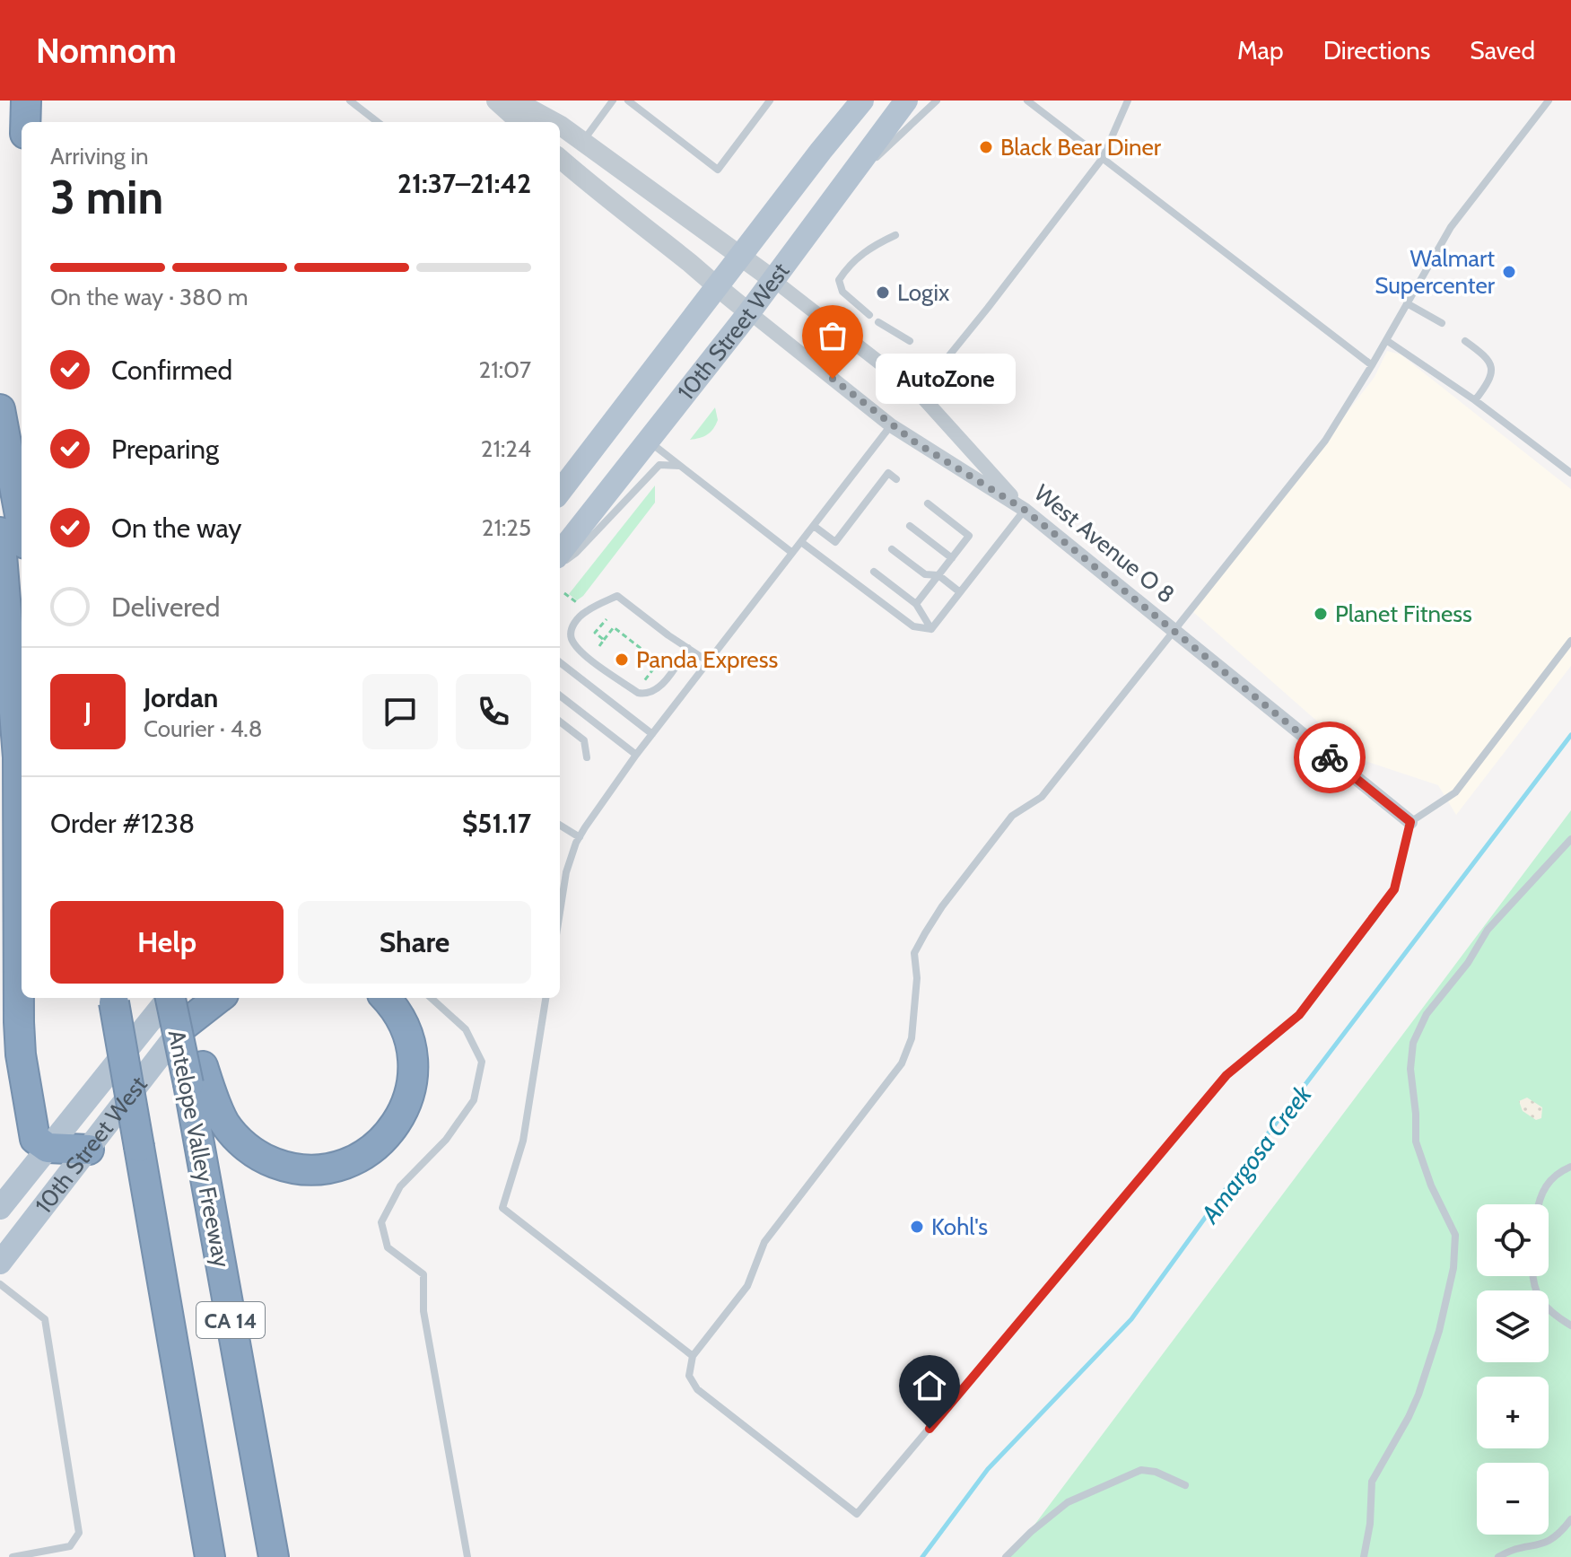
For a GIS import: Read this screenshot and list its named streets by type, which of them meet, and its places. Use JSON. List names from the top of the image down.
{
  "streets": {
    "highway": ["Antelope Valley Freeway", "CA 14"],
    "main road": ["10th Street West"],
    "street": ["West Avenue O 8"]
  },
  "crossings": [
    ["10th Street West", "West Avenue O 8"]
  ],
  "water": ["Amargosa Creek"],
  "places": [
    "Black Bear Diner",
    "Walmart Supercenter",
    "Logix",
    "AutoZone",
    "Planet Fitness",
    "Panda Express",
    "Kohl's"
  ],
  "page": {
    "header": "Nomnom",
    "nav": ["Map", "Directions", "Saved"],
    "heading": ["3 min", "Arriving in", "21:37–21:42"],
    "panel": [
      "Jordan",
      "Courier · 4.8",
      "Order #1238",
      "$51.17"
    ],
    "bar": "On the way · 380 m",
    "list": [
      ["Confirmed", "21:07"],
      ["Preparing", "21:24"],
      ["On the way", "21:25"],
      "Delivered"
    ],
    "bubble": "AutoZone",
    "round": "J",
    "buttons": ["Help", "Share"],
    "map_buttons": ["+", "−"]
  }
}
